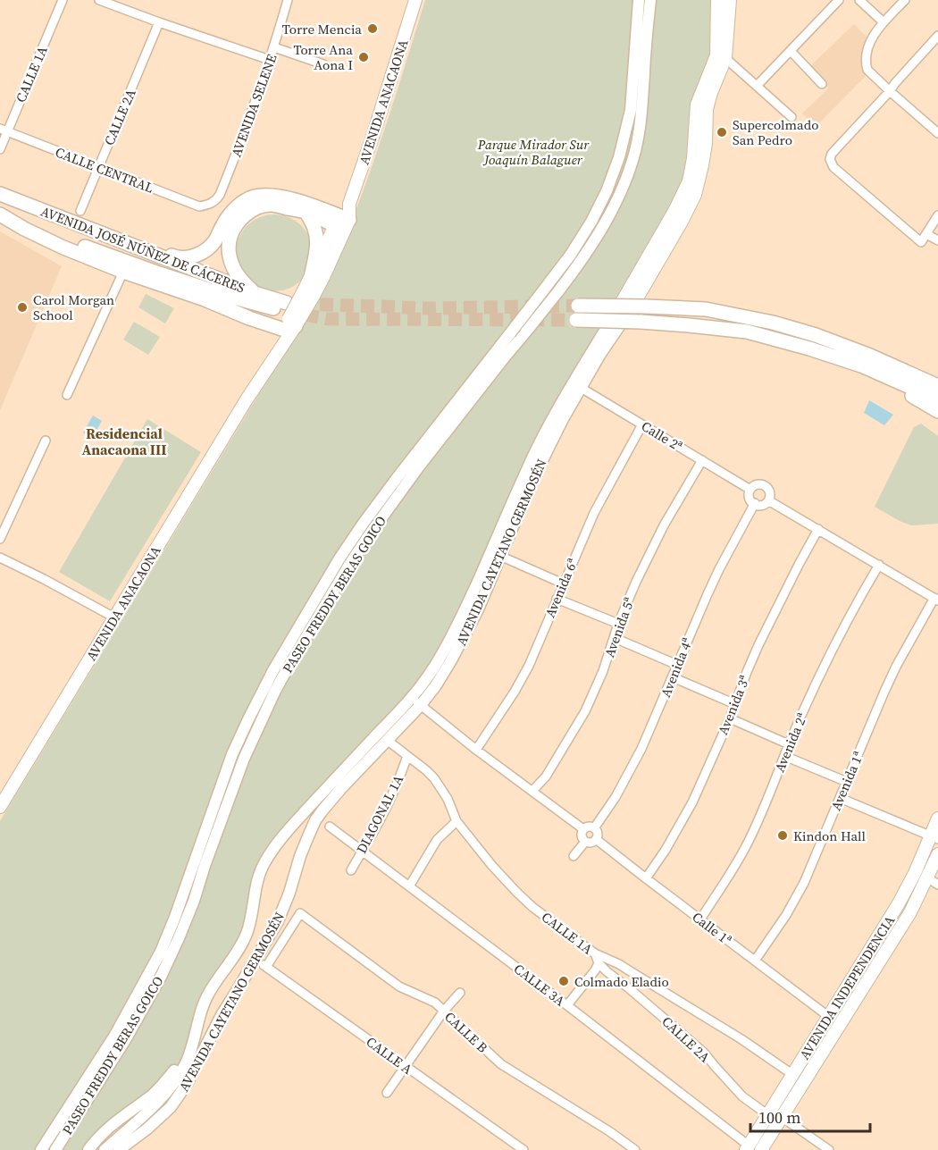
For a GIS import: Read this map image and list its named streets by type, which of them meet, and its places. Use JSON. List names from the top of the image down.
{
  "streets": {
    "main road": ["AVENIDA ANACAONA", "AVENIDA JOSÉ NÚÑEZ DE CÁCERES", "AVENIDA INDEPENDENCIA"],
    "street": [
      "CALLE 1A",
      "AVENIDA SELENE",
      "CALLE 2A",
      "CALLE CENTRAL",
      "Calle 2ª",
      "AVENIDA CAYETANO GERMOSÉN",
      "Avenida 6ª",
      "PASEO FREDDY BERAS GOICO",
      "Avenida 5ª",
      "Avenida 4ª",
      "Avenida 3ª",
      "Avenida 2ª",
      "Avenida 1ª",
      "DIAGONAL 1A",
      "Calle 1ª",
      "CALLE 3A",
      "CALLE B",
      "CALLE A"
    ]
  },
  "crossings": [
    ["CALLE 1A", "CALLE 2A"],
    ["CALLE 1A", "CALLE CENTRAL"],
    ["CALLE 1A", "AVENIDA CAYETANO GERMOSÉN"],
    ["CALLE 1A", "DIAGONAL 1A"],
    ["CALLE 1A", "AVENIDA INDEPENDENCIA"],
    ["AVENIDA ANACAONA", "AVENIDA JOSÉ NÚÑEZ DE CÁCERES"],
    ["AVENIDA SELENE", "CALLE CENTRAL"],
    ["CALLE 2A", "CALLE CENTRAL"],
    ["CALLE 2A", "AVENIDA INDEPENDENCIA"],
    ["Calle 2ª", "AVENIDA CAYETANO GERMOSÉN"],
    ["Calle 2ª", "Avenida 6ª"],
    ["Calle 2ª", "Avenida 5ª"],
    ["Calle 2ª", "Avenida 4ª"],
    ["AVENIDA CAYETANO GERMOSÉN", "CALLE A"],
    ["Avenida 4ª", "Calle 1ª"],
    ["Avenida 3ª", "Calle 1ª"],
    ["Avenida 2ª", "Calle 1ª"],
    ["Avenida 1ª", "Calle 1ª"],
    ["DIAGONAL 1A", "CALLE 3A"],
    ["Calle 1ª", "AVENIDA INDEPENDENCIA"],
    ["CALLE 3A", "AVENIDA INDEPENDENCIA"],
    ["CALLE B", "CALLE A"]
  ],
  "districts": ["Residencial Anacaona III"],
  "parks": ["Parque Mirador Sur Joaquín Balaguer"],
  "places": [
    "Torre Mencia",
    "Torre Ana Aona I",
    "Supercolmado San Pedro",
    "Carol Morgan School",
    "Kindon Hall",
    "Colmado Eladio"
  ],
  "scale_bar": "100 m"
}
